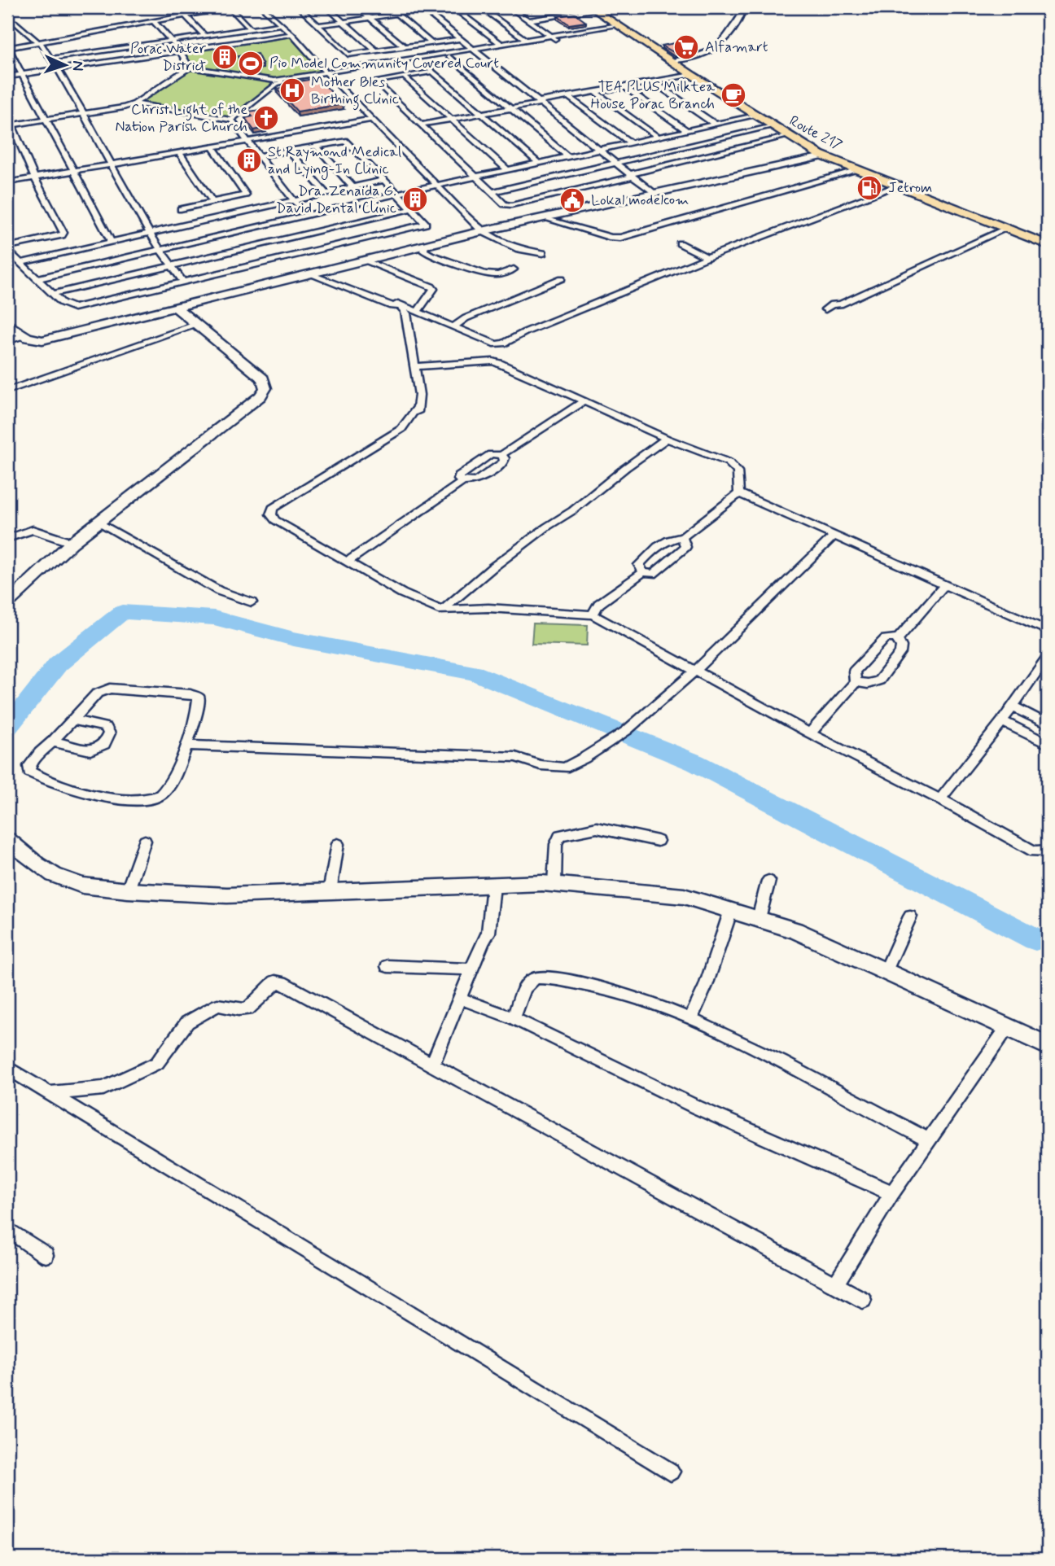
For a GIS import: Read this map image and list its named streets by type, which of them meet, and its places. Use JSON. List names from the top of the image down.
{
  "streets": {
    "main road": ["Route 217"]
  },
  "places": {
    "supermarket": ["Alfamart"],
    "building": ["Porac Water District", "St Raymond Medical and Lying-In Clinic", "Dra. Zenaida G. David Dental Clinic"],
    "sports": ["Pio Model Community Covered Court"],
    "hospital": ["Mother Bles Birthing Clinic"],
    "cafe": ["TEA PLUS Milktea House Porac Branch"],
    "church": ["Christ Light of the Nation Parish Church"],
    "fuel station": ["Jetrom"],
    "public building": ["Lokal modelcom"]
  },
  "north": "right"
}
